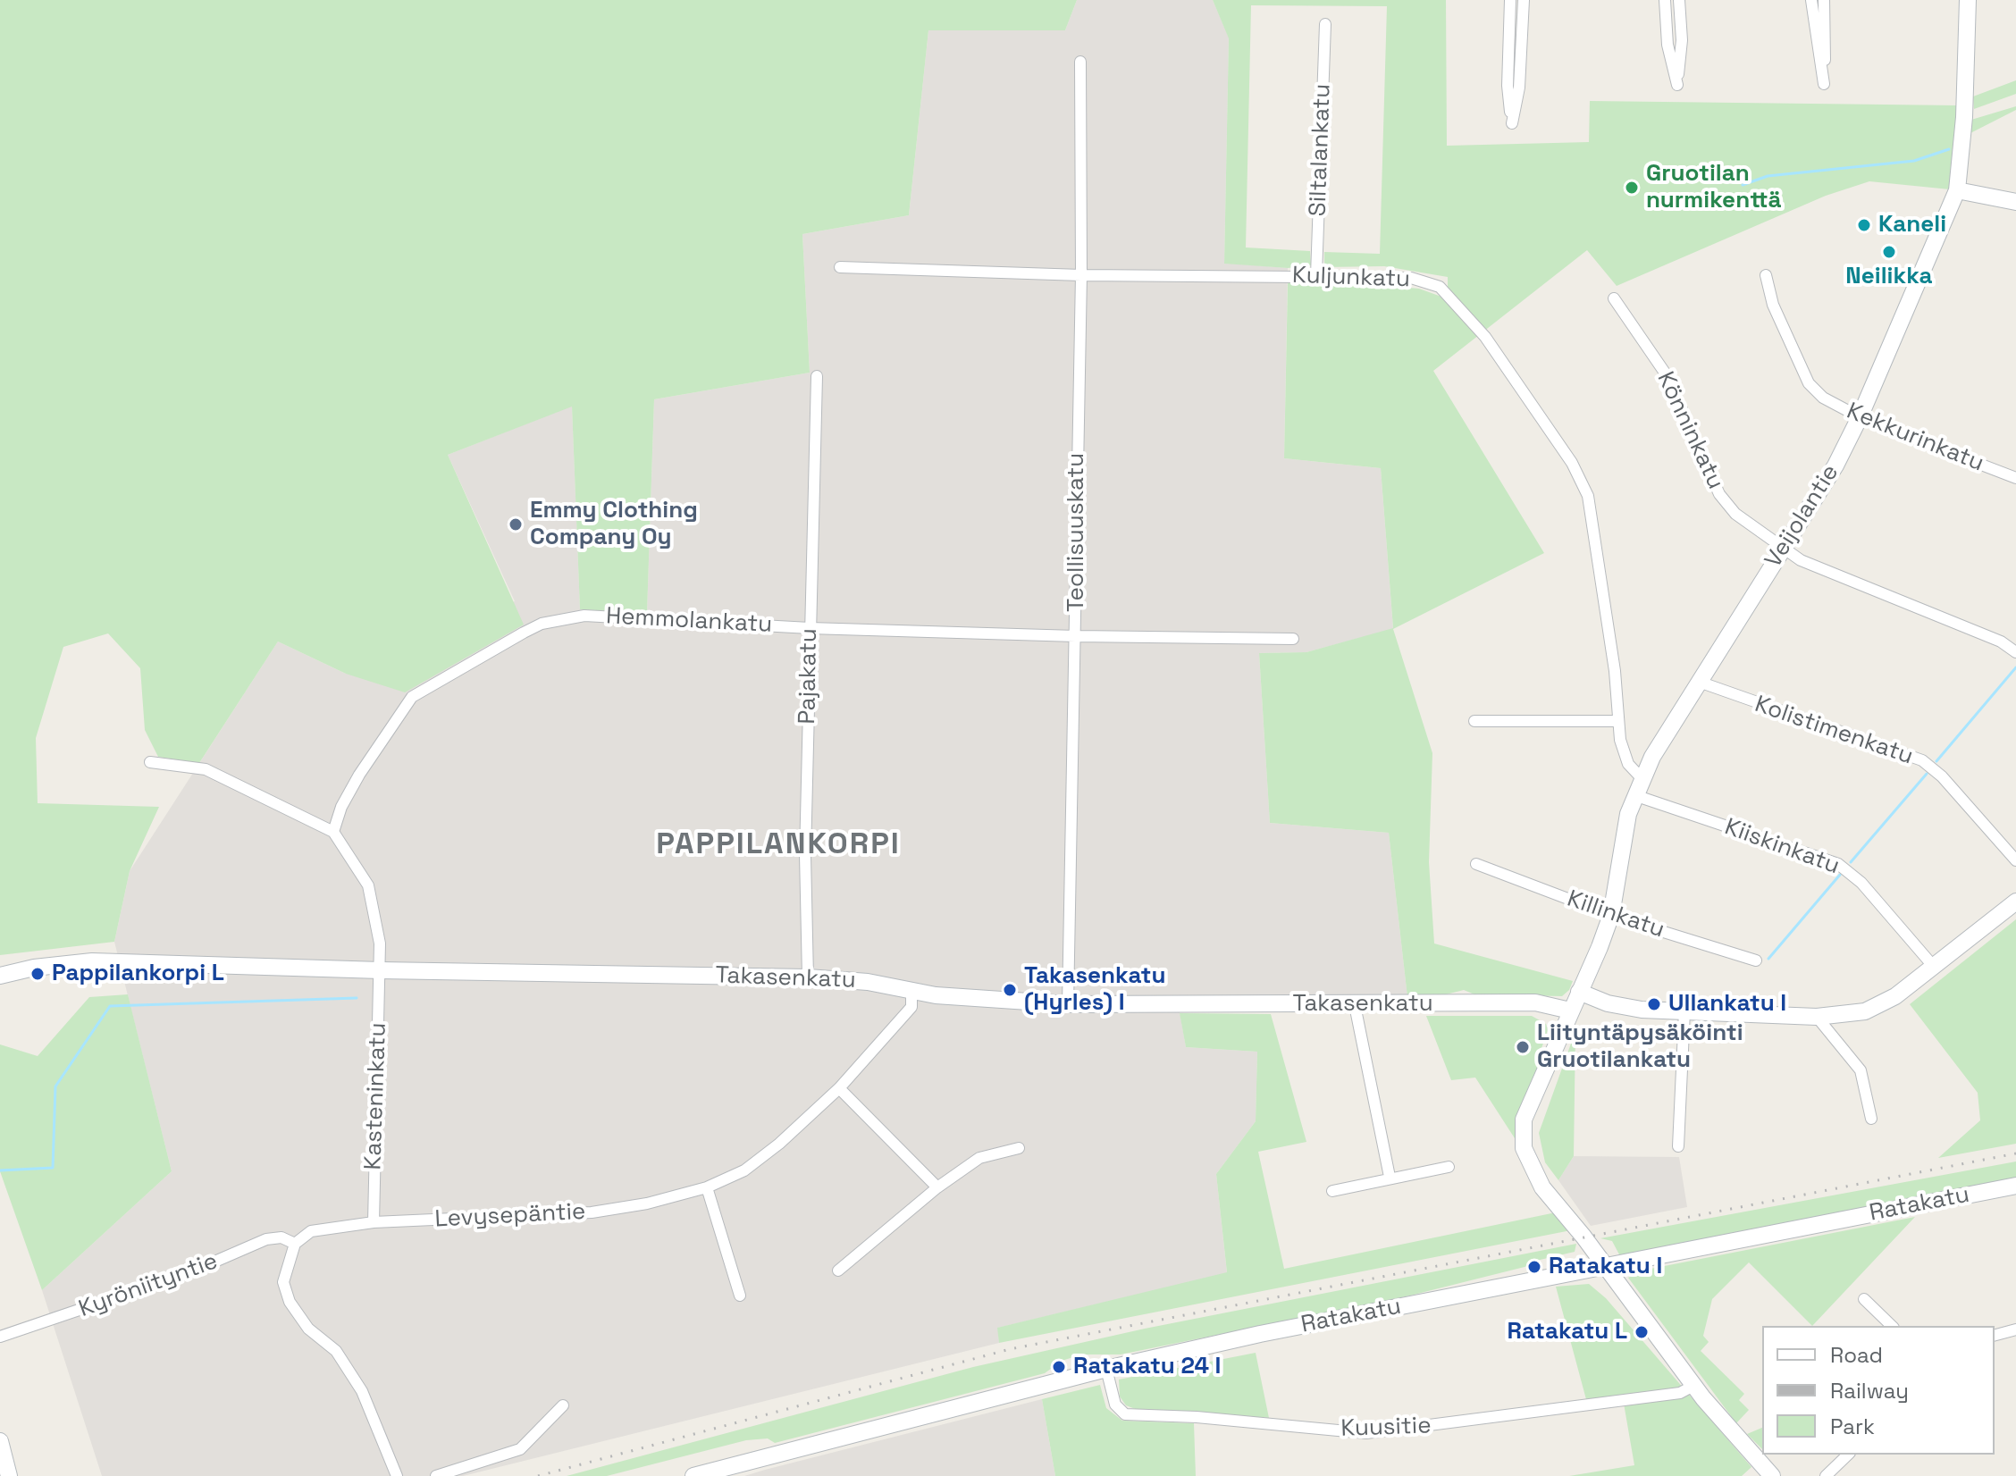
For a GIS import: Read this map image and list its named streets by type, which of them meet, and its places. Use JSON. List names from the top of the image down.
{
  "streets": {
    "street": [
      "Siltalankatu",
      "Kuljunkatu",
      "Könninkatu",
      "Kekkurinkatu",
      "Veijolantie",
      "Teollisuuskatu",
      "Hemmolankatu",
      "Pajakatu",
      "Kolistimenkatu",
      "Kiiskinkatu",
      "Killinkatu",
      "Takasenkatu",
      "Kasteninkatu",
      "Ratakatu",
      "Levysepäntie",
      "Kyröniityntie",
      "Kuusitie"
    ]
  },
  "crossings": [
    ["Siltalankatu", "Kuljunkatu"],
    ["Kuljunkatu", "Veijolantie"],
    ["Kuljunkatu", "Teollisuuskatu"],
    ["Könninkatu", "Veijolantie"],
    ["Kekkurinkatu", "Veijolantie"],
    ["Veijolantie", "Kolistimenkatu"],
    ["Veijolantie", "Kiiskinkatu"],
    ["Veijolantie", "Killinkatu"],
    ["Veijolantie", "Takasenkatu"],
    ["Veijolantie", "Ratakatu"],
    ["Veijolantie", "Kuusitie"],
    ["Teollisuuskatu", "Hemmolankatu"],
    ["Teollisuuskatu", "Takasenkatu"],
    ["Hemmolankatu", "Pajakatu"],
    ["Pajakatu", "Takasenkatu"],
    ["Takasenkatu", "Kasteninkatu"],
    ["Takasenkatu", "Levysepäntie"],
    ["Kasteninkatu", "Levysepäntie"],
    ["Ratakatu", "Kuusitie"],
    ["Levysepäntie", "Kyröniityntie"]
  ],
  "districts": ["PAPPILANKORPI"],
  "places": [
    "Gruotilan nurmikenttä",
    "Kaneli",
    "Neilikka",
    "Emmy Clothing Company Oy",
    "Pappilankorpi L",
    "Takasenkatu (Hyrles) I",
    "Ullankatu I",
    "Liityntäpysäköinti Gruotilankatu",
    "Ratakatu I",
    "Ratakatu L",
    "Ratakatu 24 I"
  ],
  "legend": ["Road", "Railway", "Park"]
}
